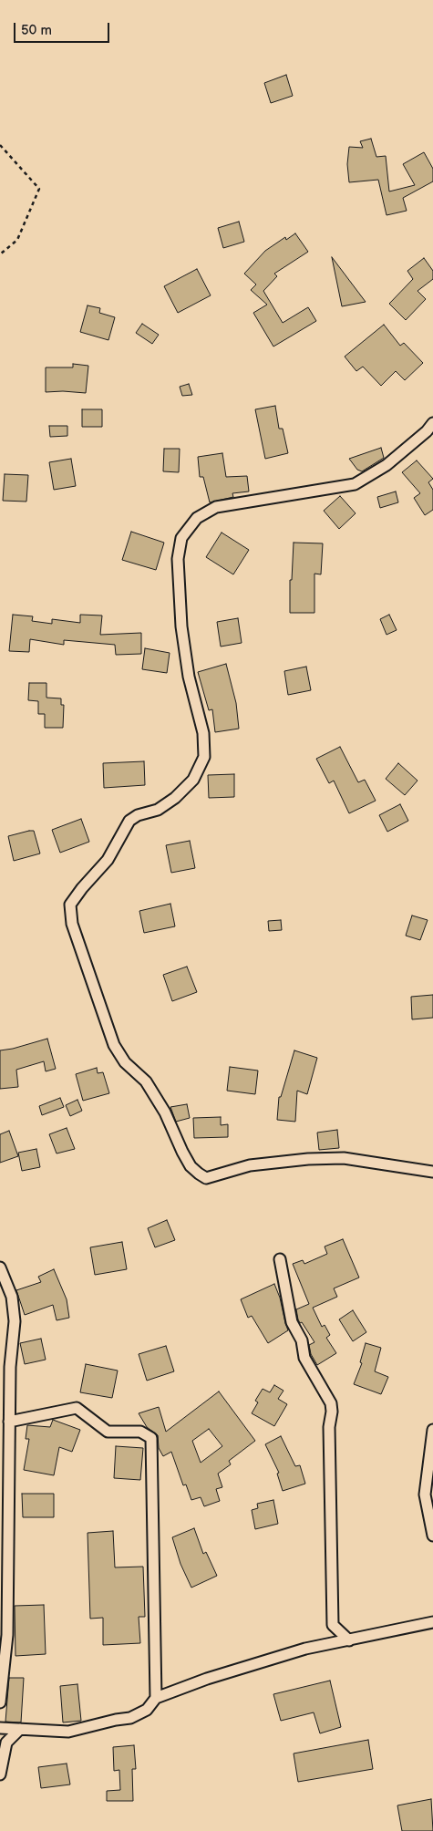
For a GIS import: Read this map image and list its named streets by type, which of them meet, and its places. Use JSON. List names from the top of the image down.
{
  "scale_bar": "50 m"
}
